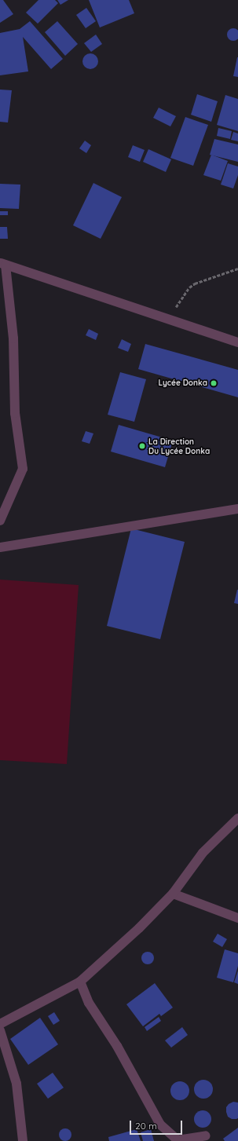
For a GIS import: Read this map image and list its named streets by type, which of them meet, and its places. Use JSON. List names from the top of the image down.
{
  "places": ["Lycée Donka", "La Direction Du Lycée Donka"],
  "scale_bar": "20 m"
}
